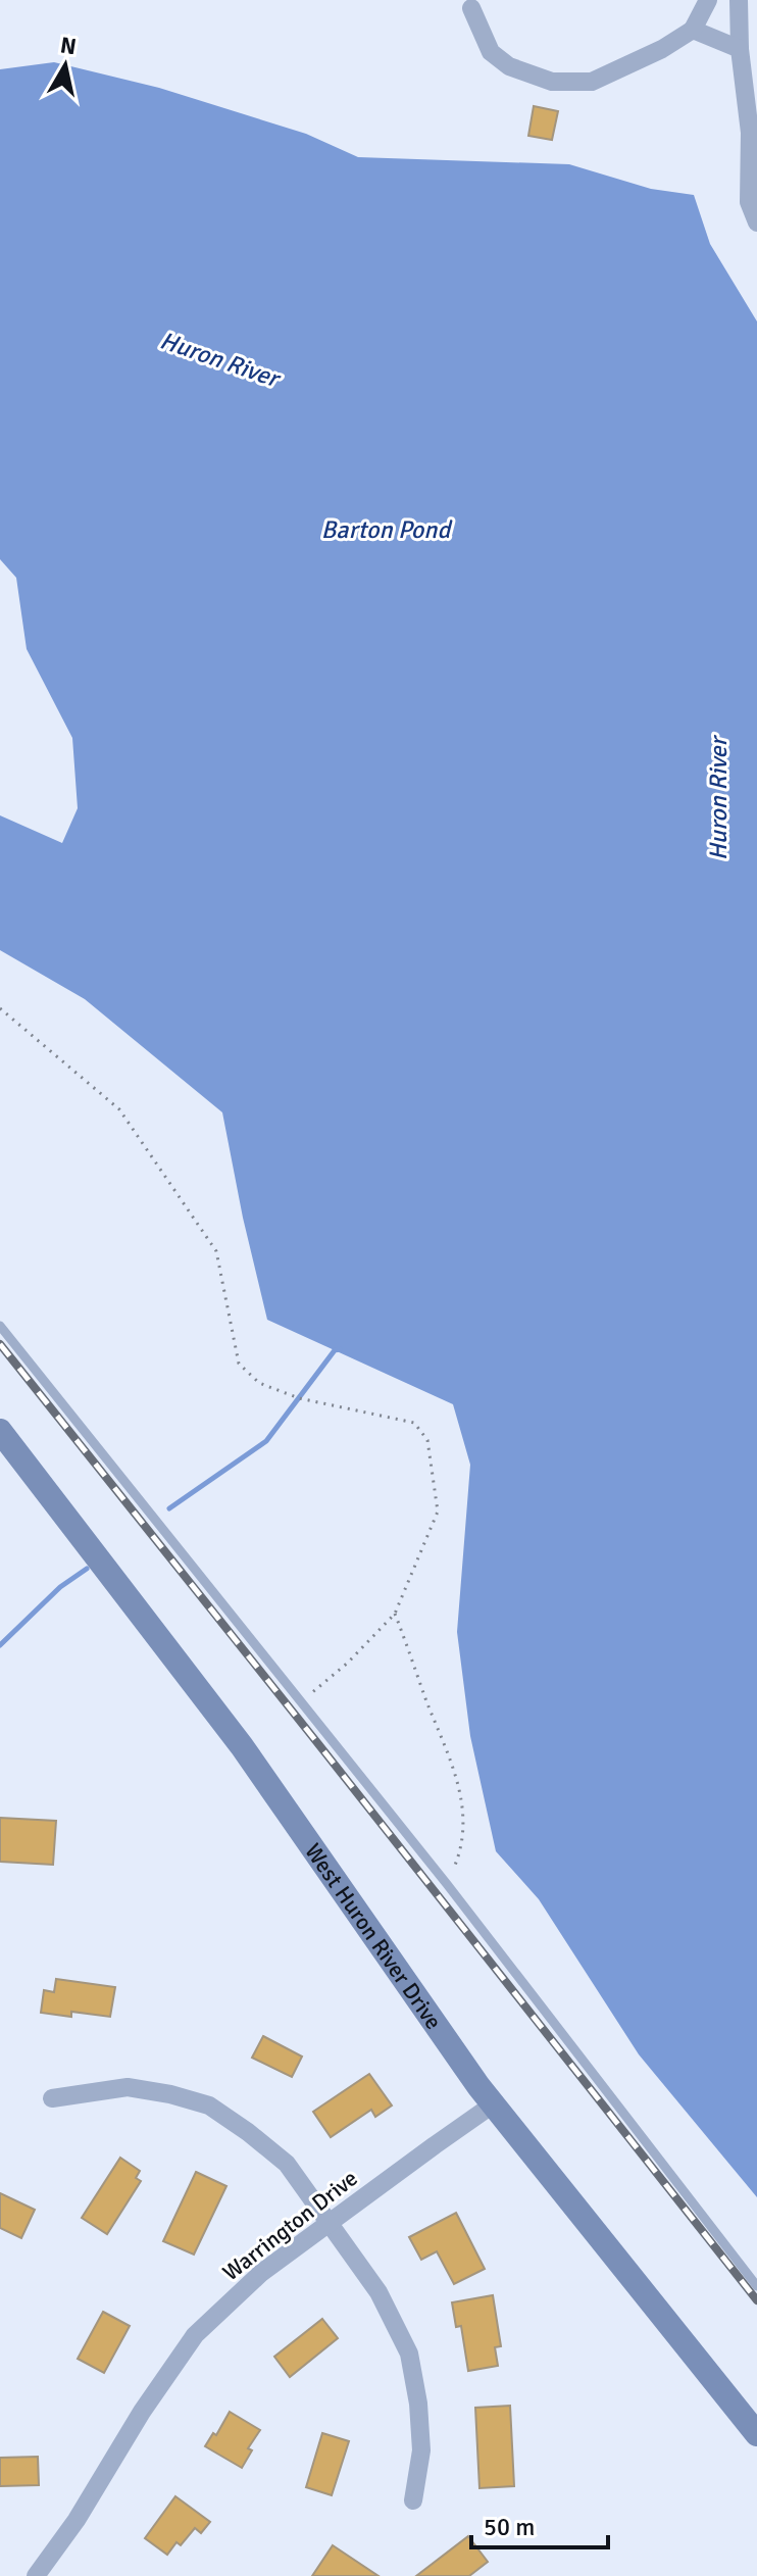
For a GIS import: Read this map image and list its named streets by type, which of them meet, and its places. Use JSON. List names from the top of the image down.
{
  "streets": {
    "street": ["West Huron River Drive", "Warrington Drive"]
  },
  "crossings": [
    ["West Huron River Drive", "Warrington Drive"]
  ],
  "water": ["Huron River", "Barton Pond"],
  "scale_bar": "50 m",
  "north": "top"
}
